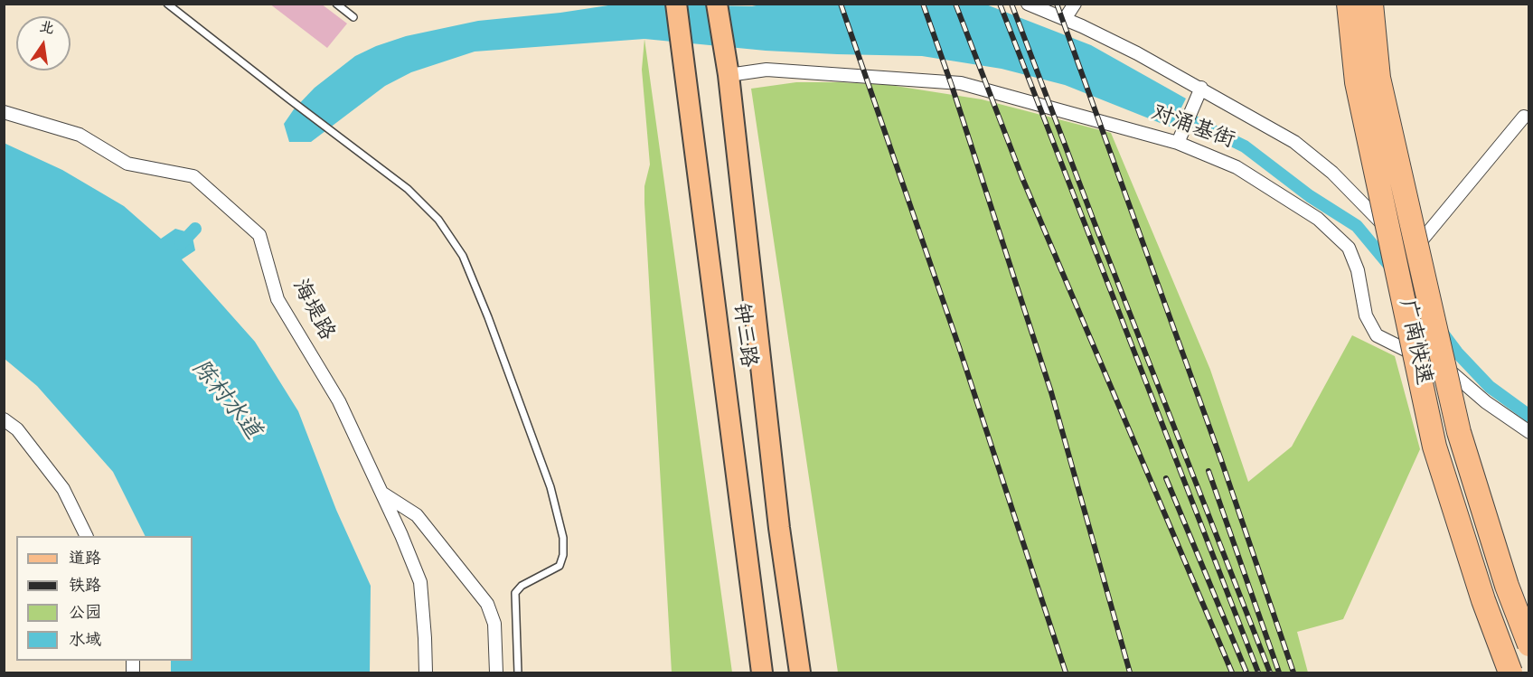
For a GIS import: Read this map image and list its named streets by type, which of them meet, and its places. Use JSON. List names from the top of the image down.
{
  "streets": {
    "highway": ["广南快速"],
    "main road": ["钟三路"],
    "street": ["对涌基街", "海堤路"]
  },
  "crossings": [
    ["对涌基街", "钟三路"]
  ],
  "water": ["陈村水道"],
  "legend": [
    "道路",
    "铁路",
    "公园",
    "水域"
  ],
  "north": "top"
}
